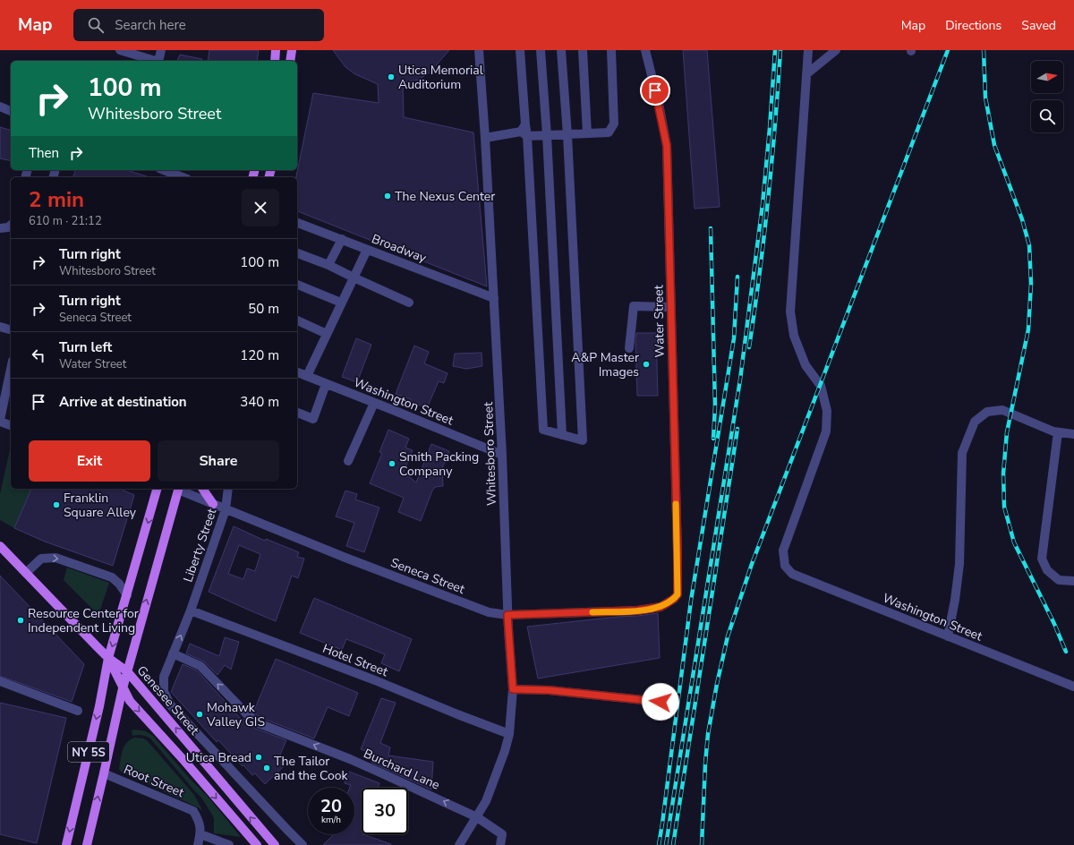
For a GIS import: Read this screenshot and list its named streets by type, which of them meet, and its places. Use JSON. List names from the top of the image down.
{
  "streets": {
    "main road": ["Genesee Street", "NY 5S"],
    "street": [
      "Broadway",
      "Water Street",
      "Washington Street",
      "Whitesboro Street",
      "Liberty Street",
      "Seneca Street",
      "Hotel Street",
      "Burchard Lane",
      "Root Street"
    ]
  },
  "crossings": [
    ["Broadway", "Whitesboro Street"],
    ["Water Street", "Seneca Street"],
    ["Washington Street", "Whitesboro Street"],
    ["Whitesboro Street", "Seneca Street"],
    ["Whitesboro Street", "Hotel Street"],
    ["Whitesboro Street", "Burchard Lane"],
    ["Liberty Street", "Seneca Street"],
    ["Liberty Street", "Hotel Street"],
    ["Liberty Street", "Burchard Lane"],
    ["Genesee Street", "NY 5S"],
    ["NY 5S", "Root Street"]
  ],
  "one_way": ["Burchard Lane"],
  "places": [
    "Utica Memorial Auditorium",
    "The Nexus Center",
    "A&P Master Images",
    "Smith Packing Company",
    "Franklin Square Alley",
    "Resource Center for Independent Living",
    "Mohawk Valley GIS",
    "Utica Bread",
    "The Tailor and the Cook"
  ],
  "north": "right",
  "page": {
    "header": "Map",
    "search": "Search here",
    "nav": ["Map", "Directions", "Saved"],
    "turn": ["100 m", "Whitesboro Street"],
    "then": "Then",
    "heading": ["2 min", "610 m · 21:12"],
    "list": [
      {
        "name": "Turn right",
        "note": "Whitesboro Street",
        "value": "100 m"
      },
      {
        "name": "Turn right",
        "note": "Seneca Street",
        "value": "50 m"
      },
      {
        "name": "Turn left",
        "note": "Water Street",
        "value": "120 m"
      },
      {
        "name": "Arrive at destination",
        "value": "340 m"
      }
    ],
    "buttons": ["Exit", "Share"],
    "speed": "20 km/h",
    "limit": "30"
  }
}
